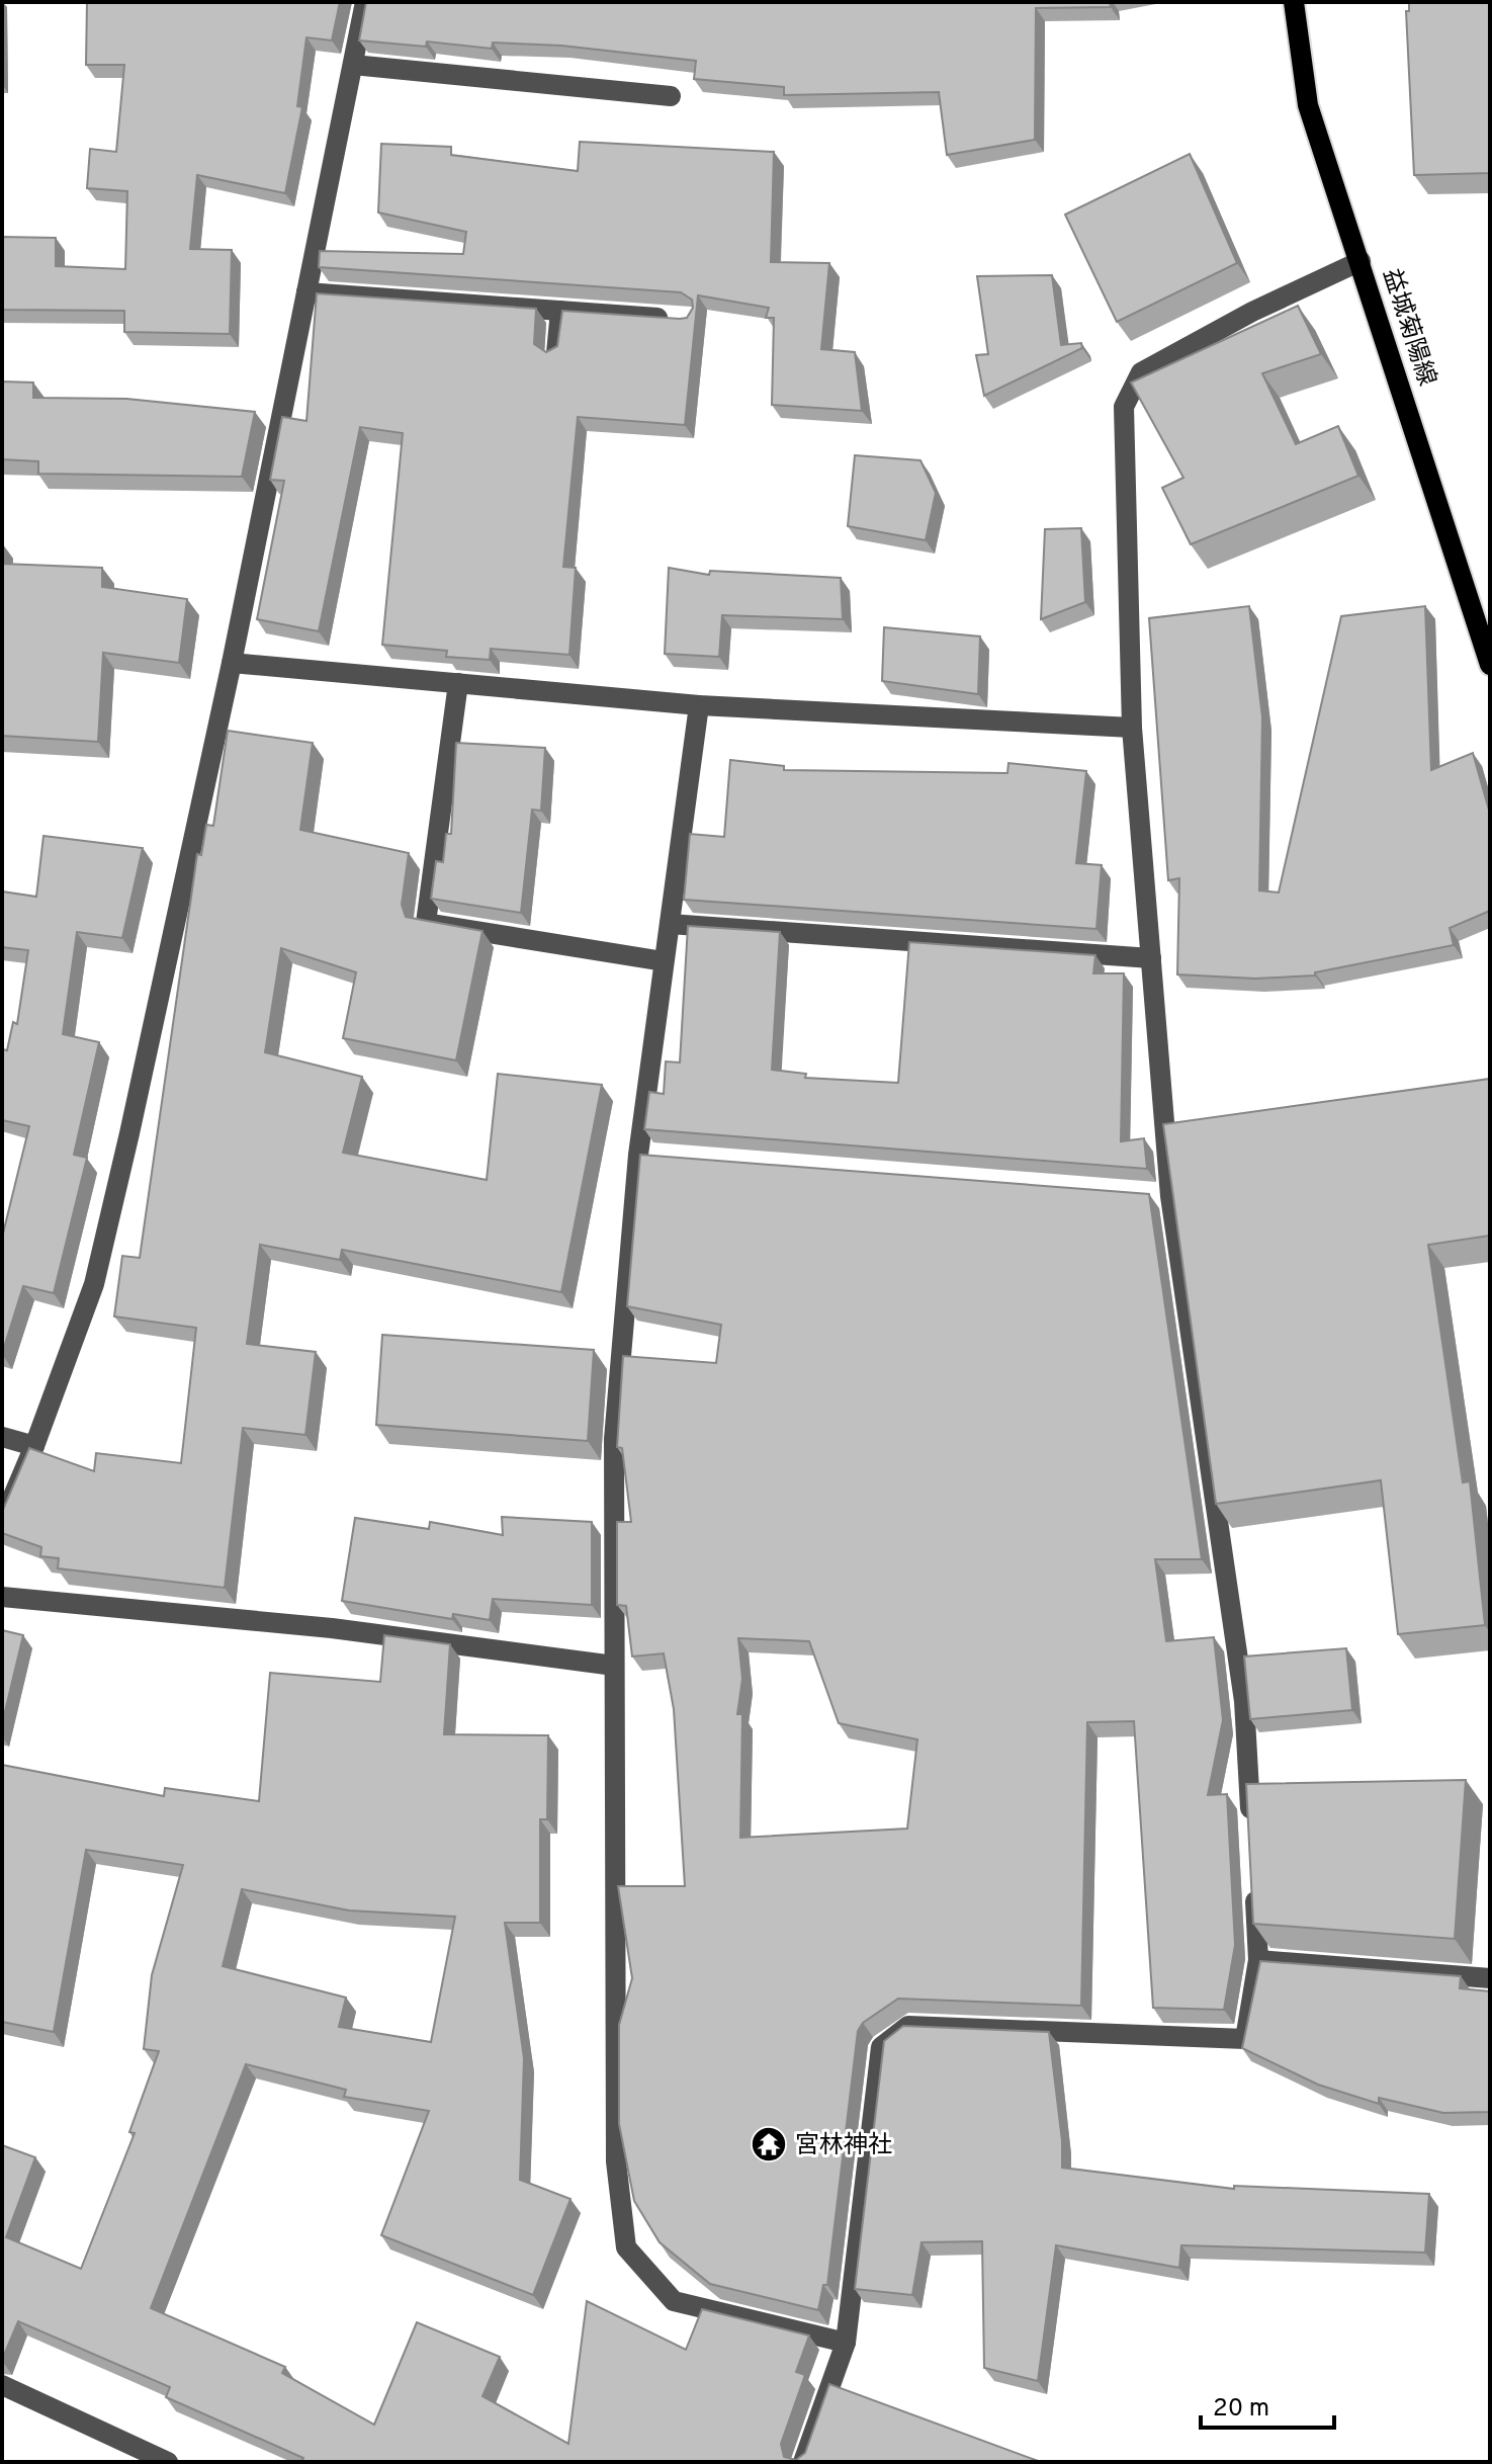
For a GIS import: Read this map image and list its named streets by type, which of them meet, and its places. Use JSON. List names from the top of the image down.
{
  "streets": {
    "main road": ["益城菊陽線"]
  },
  "places": {
    "temple": ["宮林神社"]
  },
  "scale_bar": "20 m"
}
